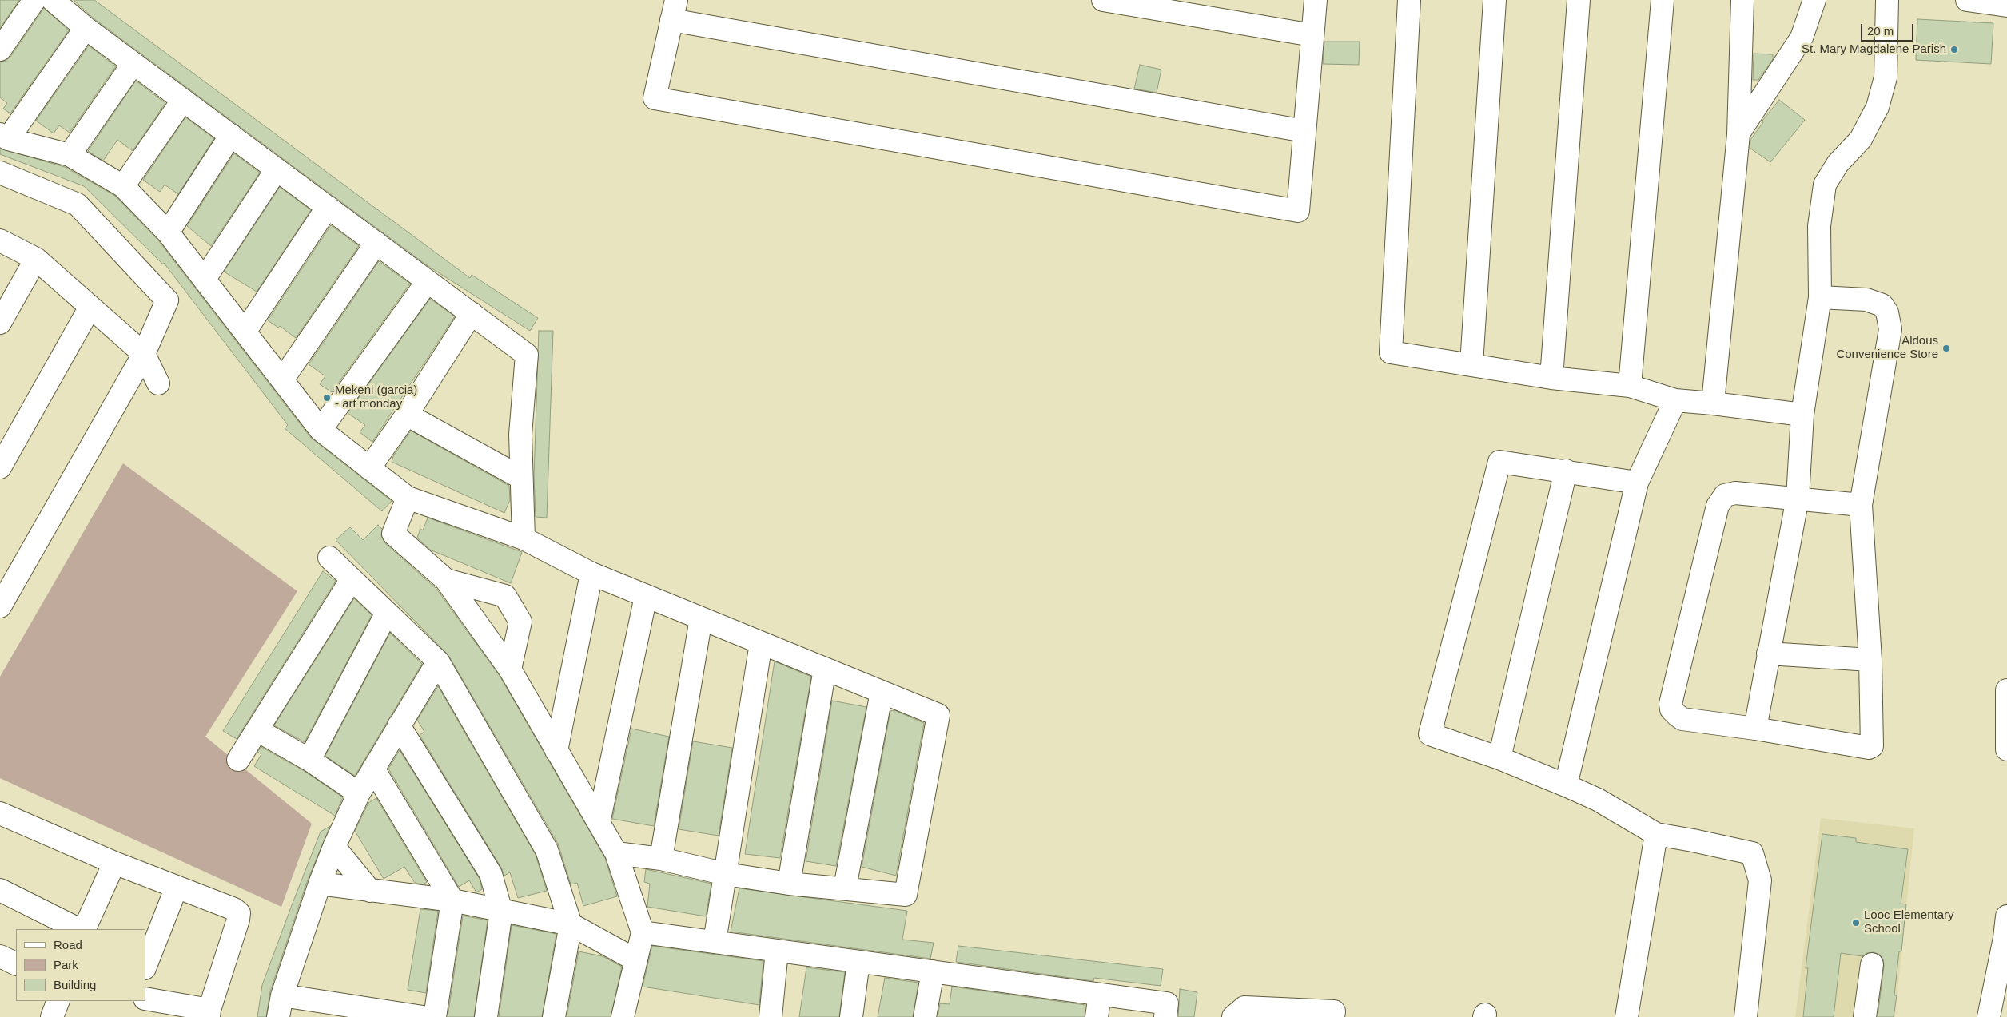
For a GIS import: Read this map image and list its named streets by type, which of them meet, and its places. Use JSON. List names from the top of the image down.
{
  "places": [
    "St. Mary Magdalene Parish",
    "Aldous Convenience Store",
    "Mekeni (garcia) - art monday",
    "Looc Elementary School"
  ],
  "legend": ["Road", "Park", "Building"],
  "scale_bar": "20 m"
}
